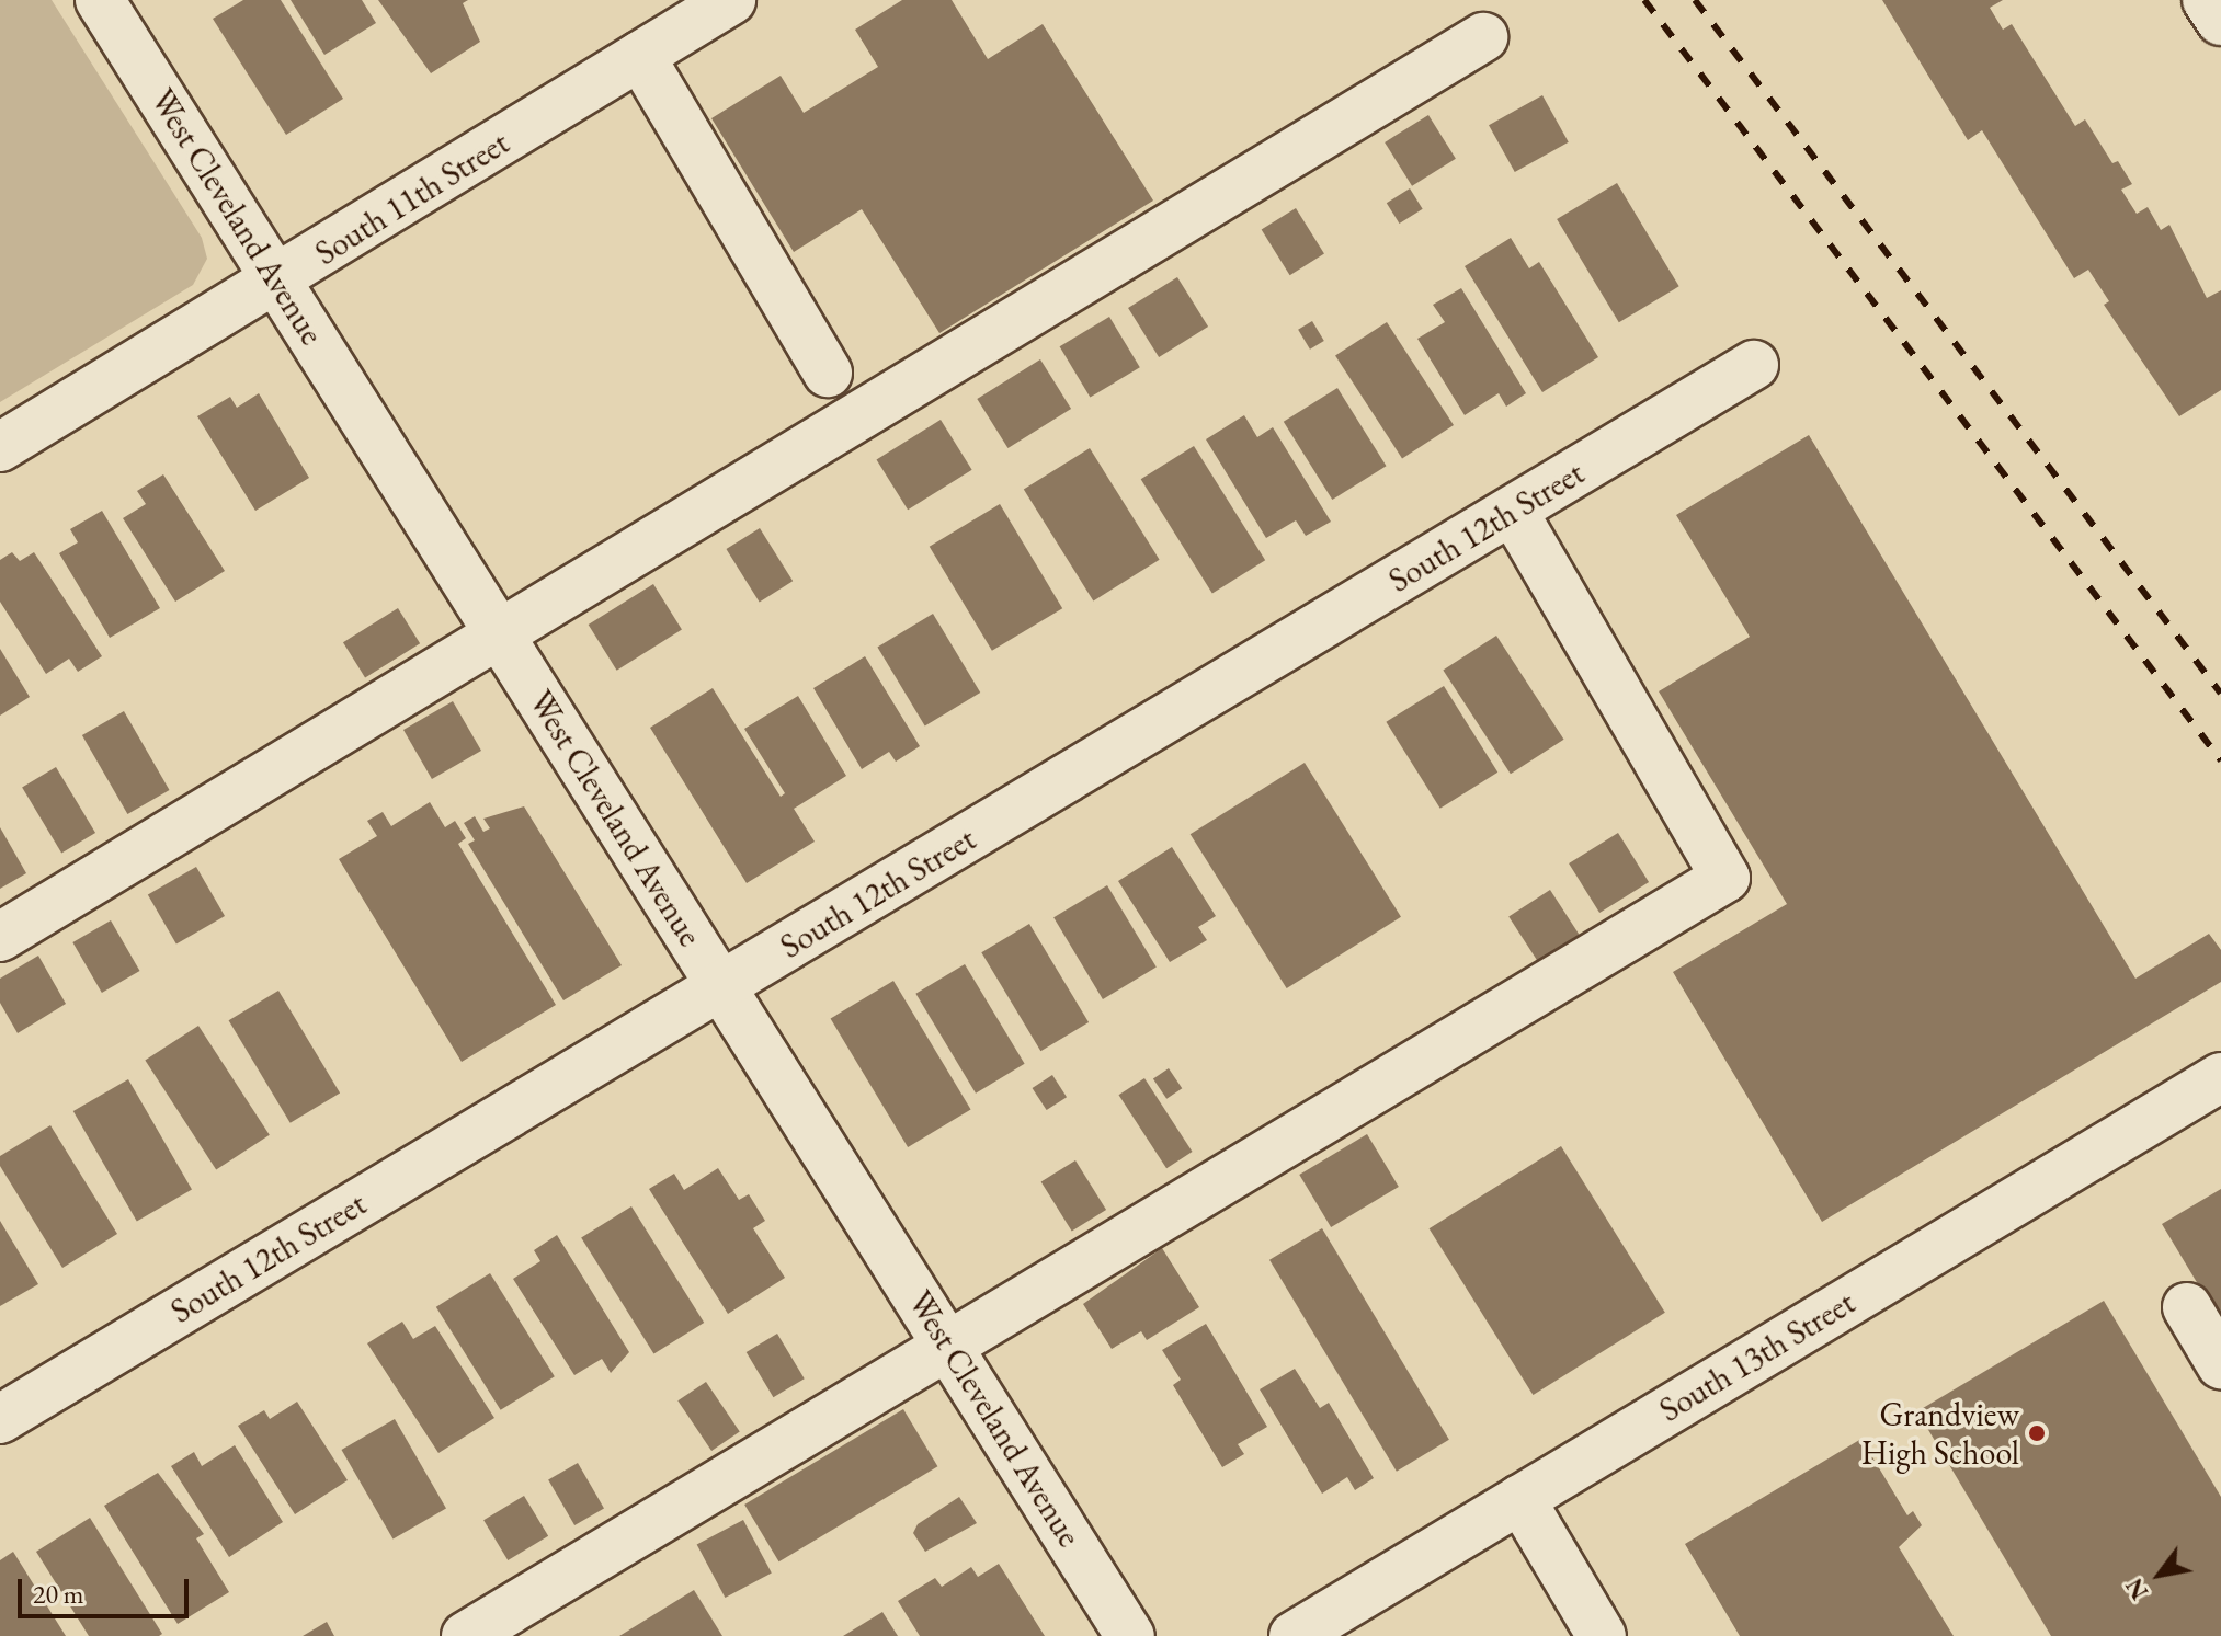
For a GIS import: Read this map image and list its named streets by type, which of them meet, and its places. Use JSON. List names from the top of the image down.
{
  "streets": {
    "street": [
      "South 11th Street",
      "West Cleveland Avenue",
      "South 12th Street",
      "South 13th Street"
    ]
  },
  "crossings": [
    ["South 11th Street", "West Cleveland Avenue"],
    ["West Cleveland Avenue", "South 12th Street"]
  ],
  "places": ["Grandview High School"],
  "scale_bar": "20 m",
  "north": "bottom left"
}
